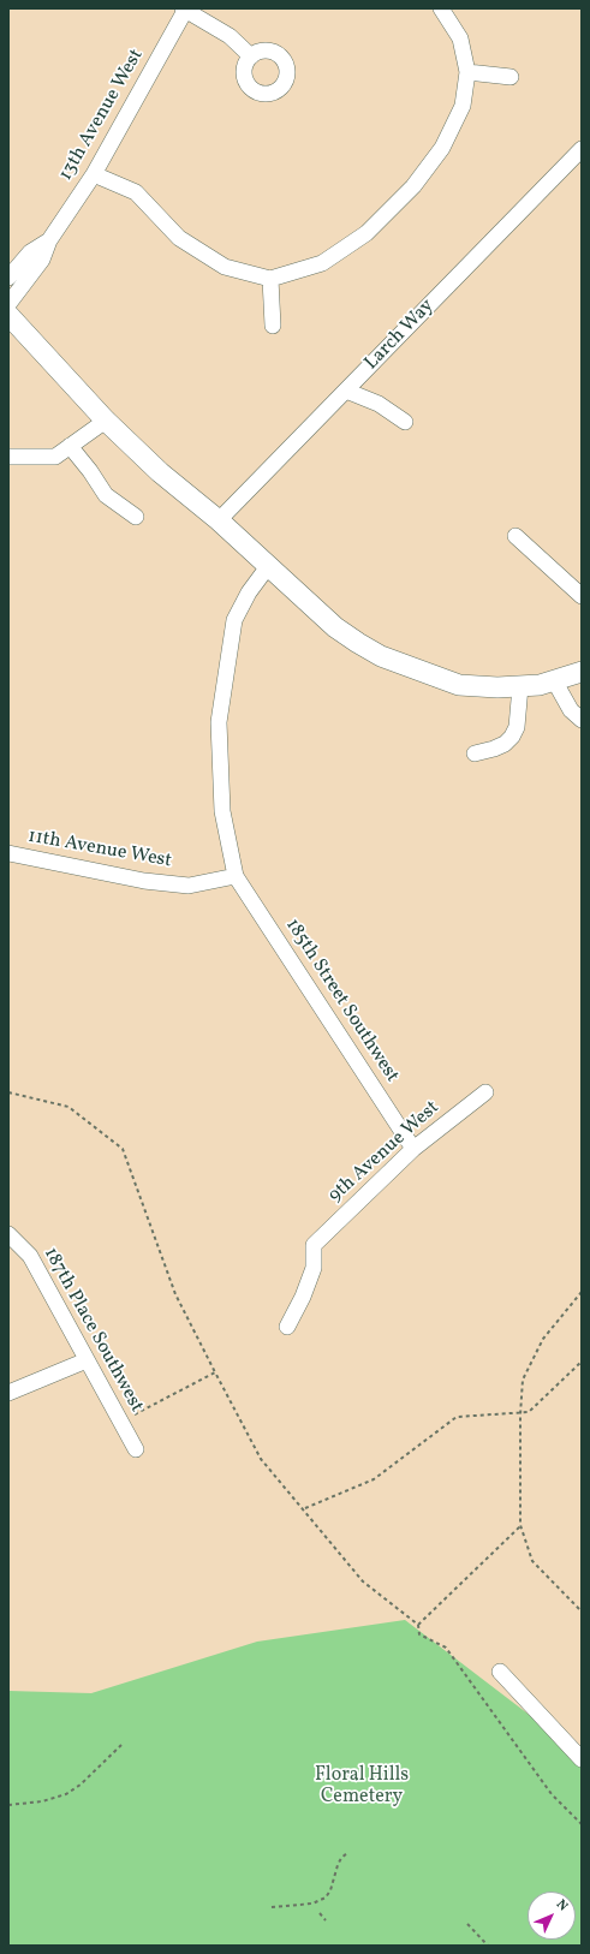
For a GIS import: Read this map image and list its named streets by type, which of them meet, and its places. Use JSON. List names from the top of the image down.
{
  "streets": {
    "street": [
      "13th Avenue West",
      "Larch Way",
      "11th Avenue West",
      "185th Street Southwest",
      "9th Avenue West",
      "187th Place Southwest"
    ]
  },
  "crossings": [
    ["11th Avenue West", "185th Street Southwest"],
    ["185th Street Southwest", "9th Avenue West"]
  ],
  "parks": ["Floral Hills Cemetery"],
  "north": "top right"
}
